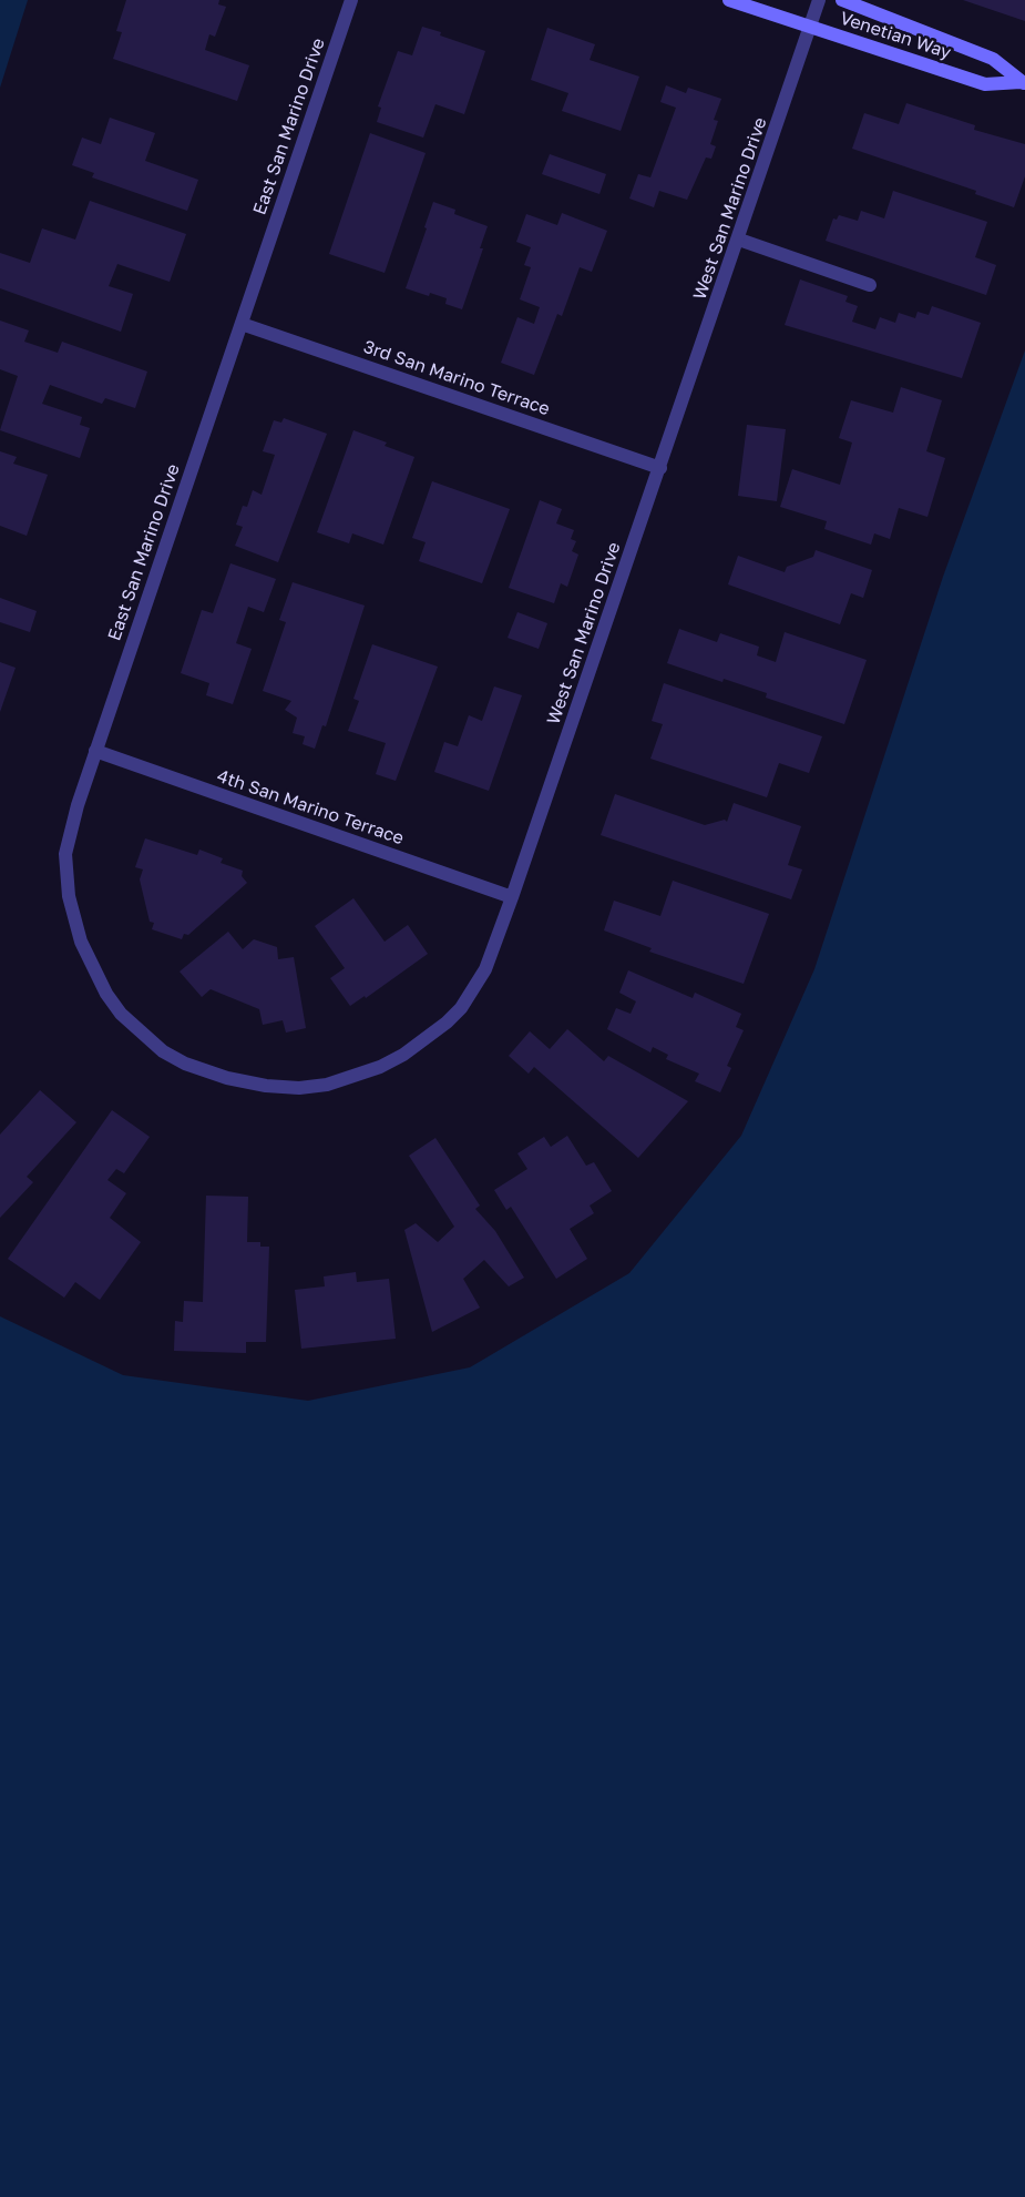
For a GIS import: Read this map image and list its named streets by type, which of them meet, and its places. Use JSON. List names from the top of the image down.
{
  "streets": {
    "main road": ["Venetian Way"],
    "street": [
      "East San Marino Drive",
      "West San Marino Drive",
      "3rd San Marino Terrace",
      "4th San Marino Terrace"
    ]
  },
  "crossings": [
    ["Venetian Way", "West San Marino Drive"],
    ["East San Marino Drive", "West San Marino Drive"],
    ["East San Marino Drive", "3rd San Marino Terrace"],
    ["East San Marino Drive", "4th San Marino Terrace"],
    ["West San Marino Drive", "3rd San Marino Terrace"],
    ["West San Marino Drive", "4th San Marino Terrace"]
  ]
}
